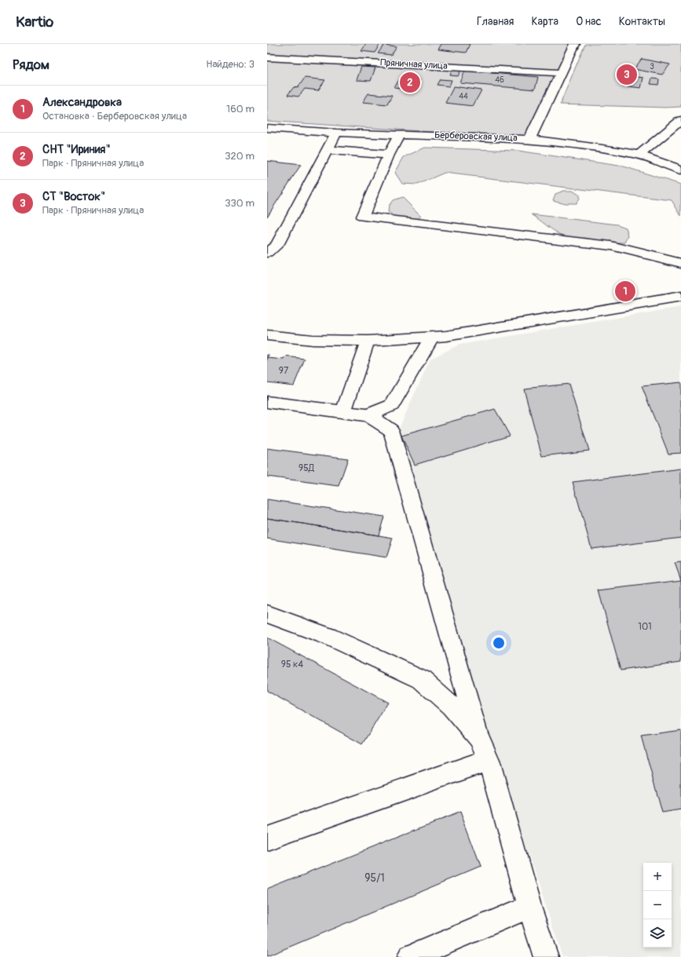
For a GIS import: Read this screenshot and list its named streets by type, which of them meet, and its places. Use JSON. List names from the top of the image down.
{
  "streets": {
    "street": ["Пряничная улица", "Берберовская улица"]
  },
  "house_numbers": [
    "3",
    "46",
    "44",
    "97",
    "95Д",
    "101",
    "95 к4",
    "95/1"
  ],
  "page": {
    "header": "Kartio",
    "nav": [
      "Главная",
      "Карта",
      "О нас",
      "Контакты"
    ],
    "heading": ["Рядом", "Найдено: 3"],
    "pins": ["3", "2", "1"],
    "list": [
      {
        "mark": "1",
        "name": "Александровка",
        "note": "Остановка · Берберовская улица",
        "value": "160 m"
      },
      {
        "mark": "2",
        "name": "СНТ \"Ириния\"",
        "note": "Парк · Пряничная улица",
        "value": "320 m"
      },
      {
        "mark": "3",
        "name": "СТ \"Восток\"",
        "note": "Парк · Пряничная улица",
        "value": "330 m"
      }
    ],
    "map_buttons": ["+", "−"]
  }
}
